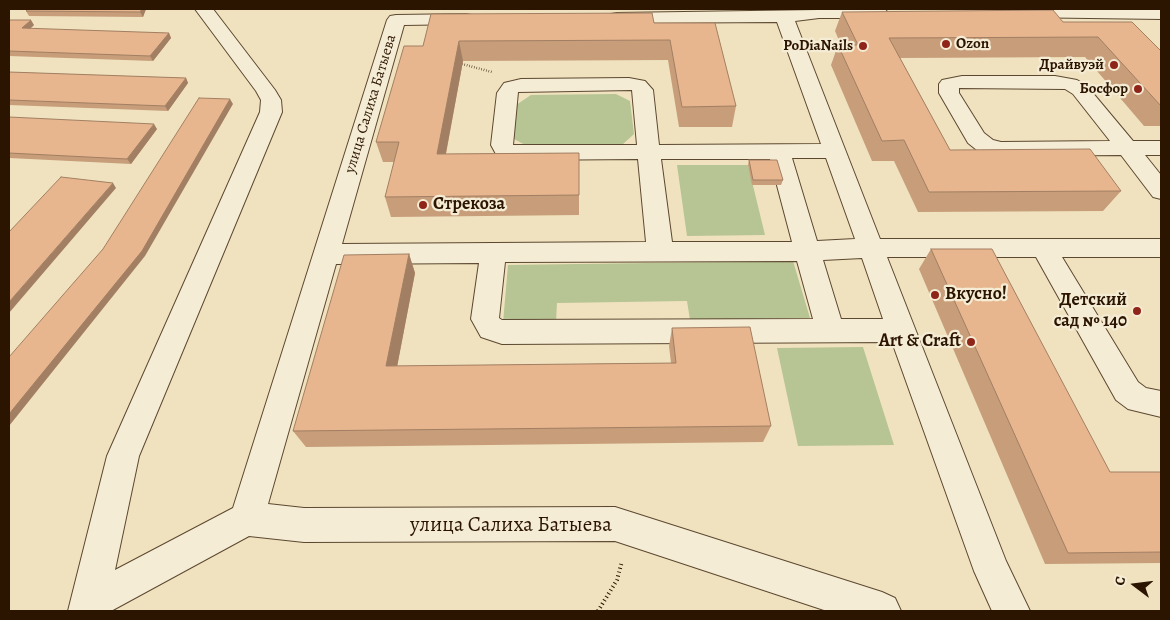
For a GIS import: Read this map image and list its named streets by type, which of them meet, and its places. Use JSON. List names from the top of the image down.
{
  "streets": {
    "street": ["улица Салиха Батыева"]
  },
  "places": [
    "Ozon",
    "PoDiaNails",
    "Драйвуэй",
    "Босфор",
    "Стрекоза",
    "Вкусно!",
    "Детский сад № 140",
    "Art & Craft"
  ],
  "north": "left"
}
